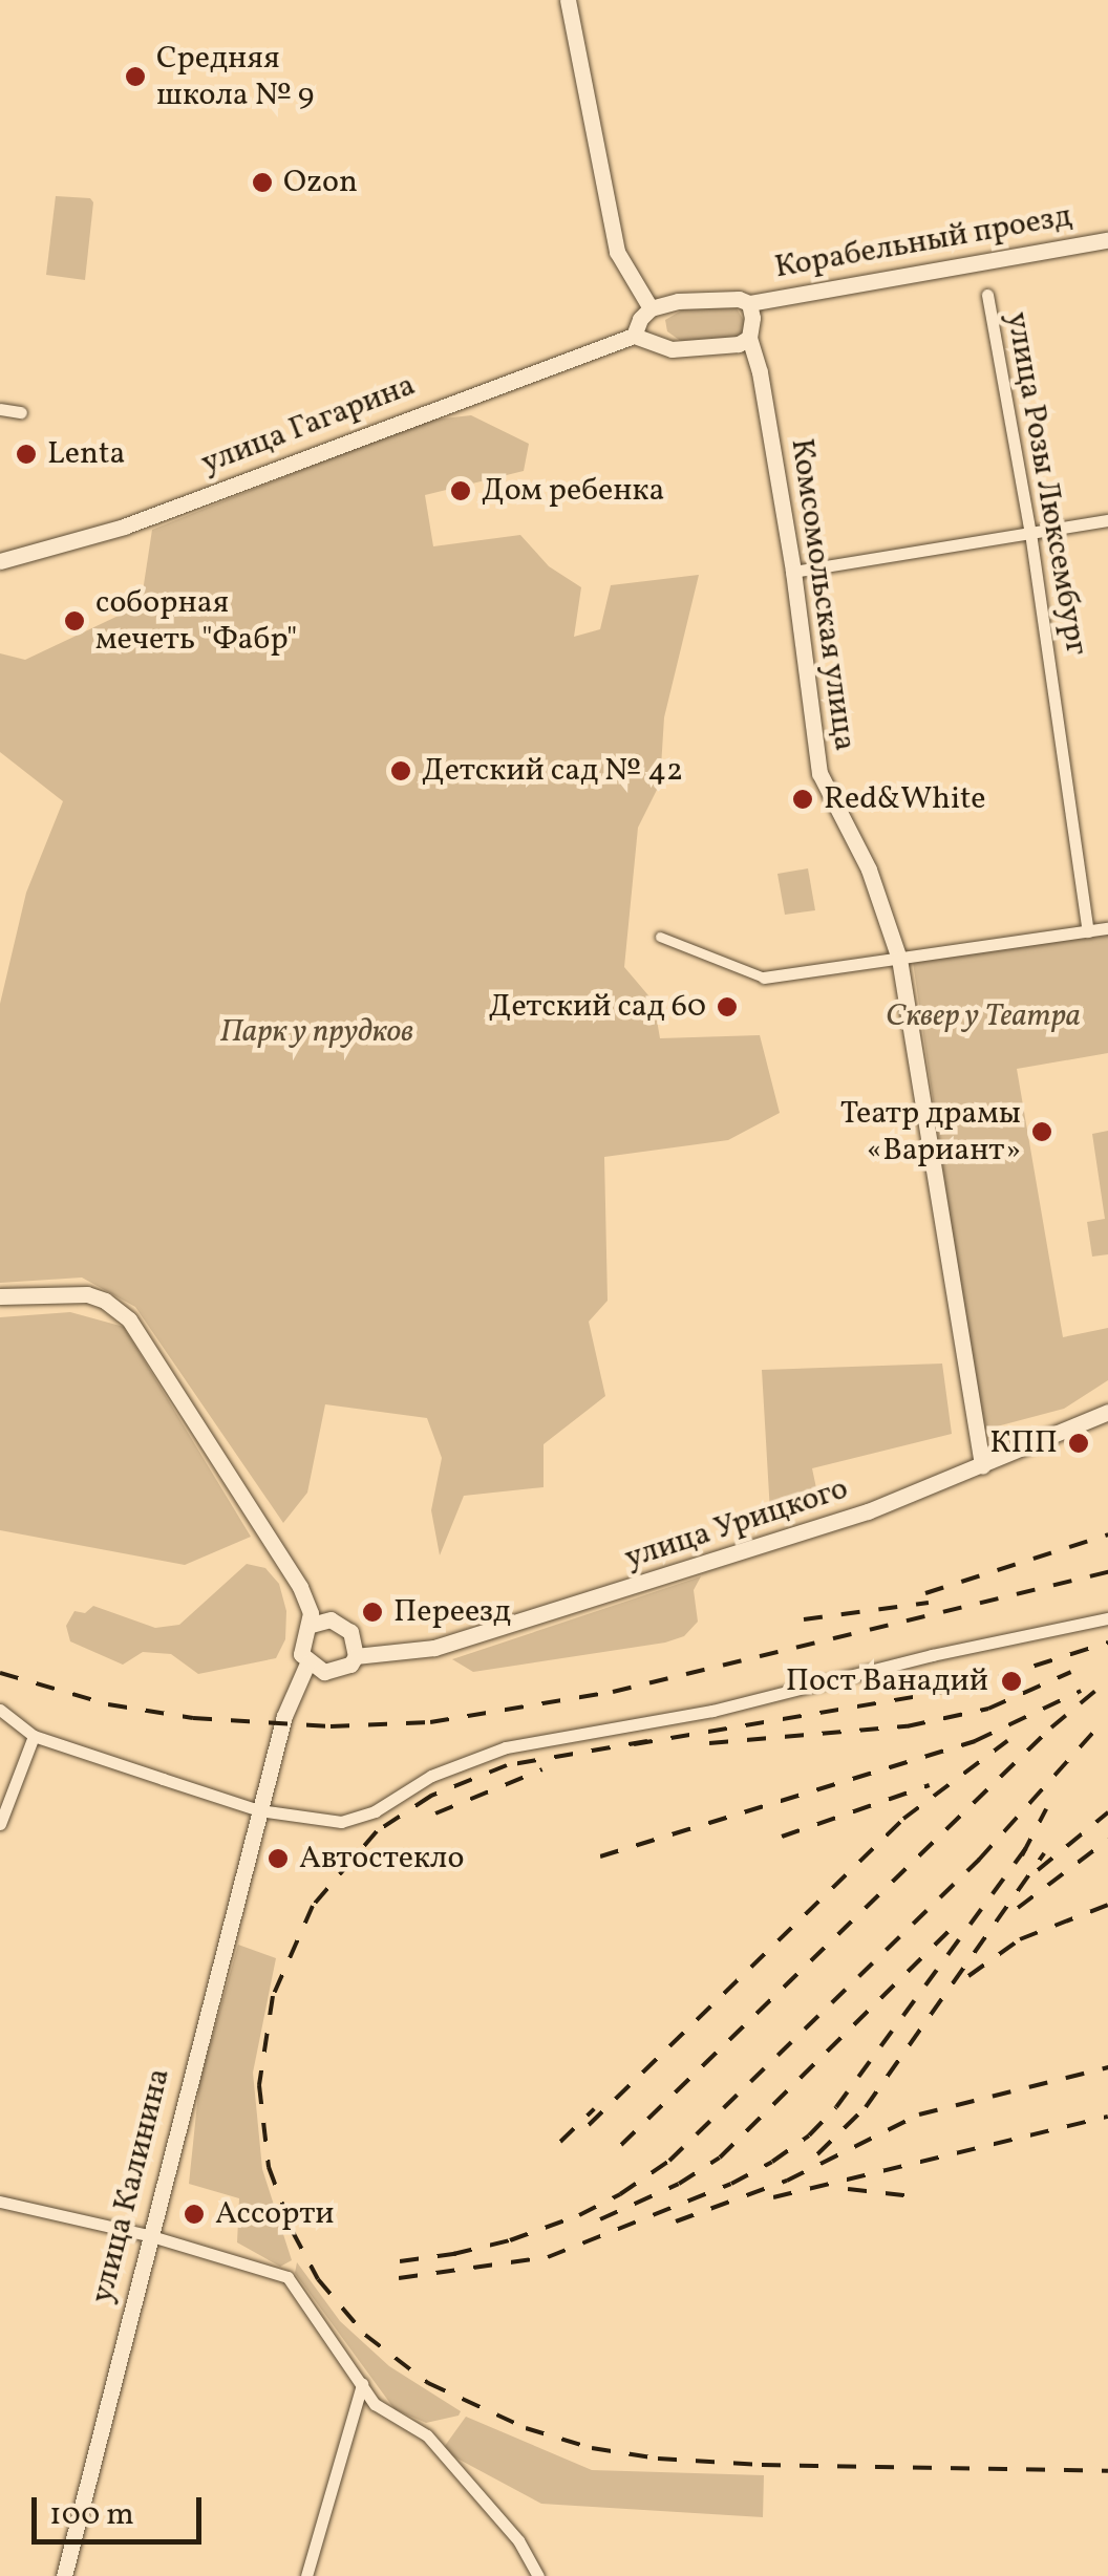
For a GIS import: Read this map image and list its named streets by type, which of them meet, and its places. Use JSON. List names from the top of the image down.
{
  "streets": {
    "street": [
      "Корабельный проезд",
      "улица Гагарина",
      "улица Розы Люксембург",
      "Комсомольская улица",
      "улица Урицкого",
      "улица Калинина"
    ]
  },
  "crossings": [
    ["Корабельный проезд", "Комсомольская улица"],
    ["Комсомольская улица", "улица Урицкого"],
    ["улица Урицкого", "улица Калинина"]
  ],
  "parks": ["Сквер у Театра", "Парк у прудков"],
  "places": [
    "Средняя школа № 9",
    "Ozon",
    "Lenta",
    "Дом ребенка",
    "соборная мечеть \"Фабр\"",
    "Детский сад № 42",
    "Red&White",
    "Детский сад 60",
    "Театр драмы «Вариант»",
    "КПП",
    "Переезд",
    "Пост Ванадий",
    "Автостекло",
    "Ассорти"
  ],
  "scale_bar": "100 m"
}
